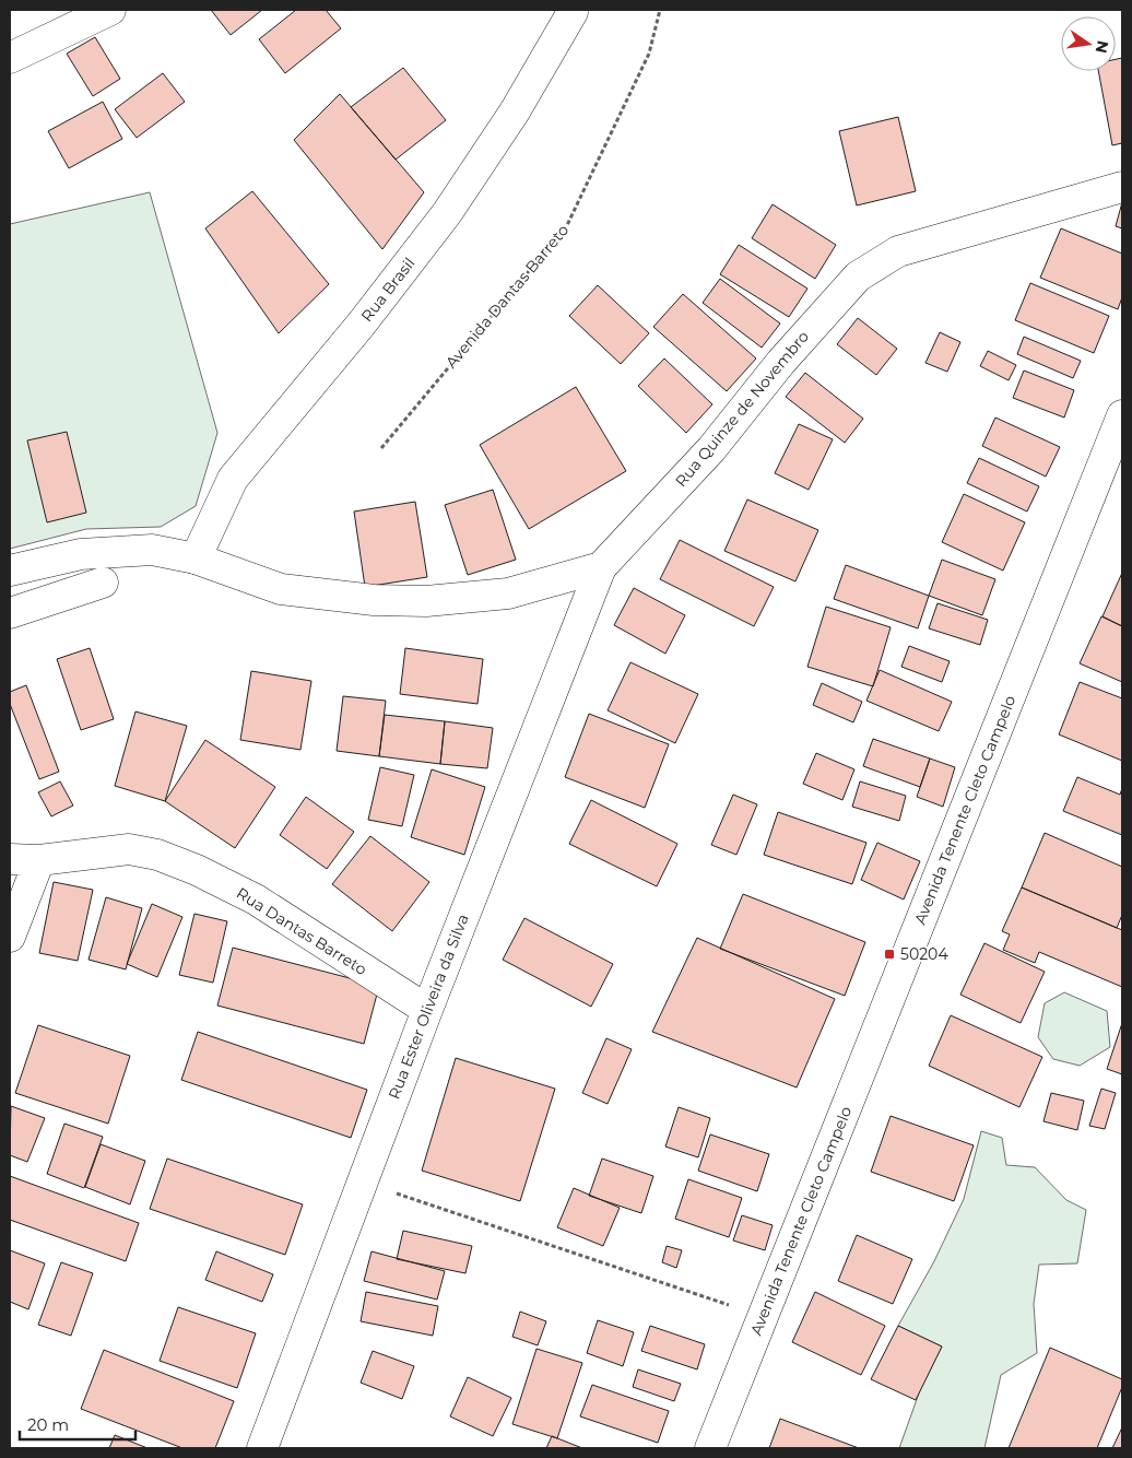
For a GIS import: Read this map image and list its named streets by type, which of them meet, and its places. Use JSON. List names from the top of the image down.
{
  "streets": {
    "street": [
      "Rua Brasil",
      "Rua Quinze de Novembro",
      "Avenida Tenente Cleto Campelo",
      "Rua Dantas Barreto",
      "Rua Ester Oliveira da Silva"
    ],
    "path": ["Avenida Dantas Barreto"]
  },
  "crossings": [
    ["Rua Quinze de Novembro", "Rua Ester Oliveira da Silva"],
    ["Rua Dantas Barreto", "Rua Ester Oliveira da Silva"]
  ],
  "places": {
    "transit": ["50204"]
  },
  "scale_bar": "20 m",
  "north": "right"
}
